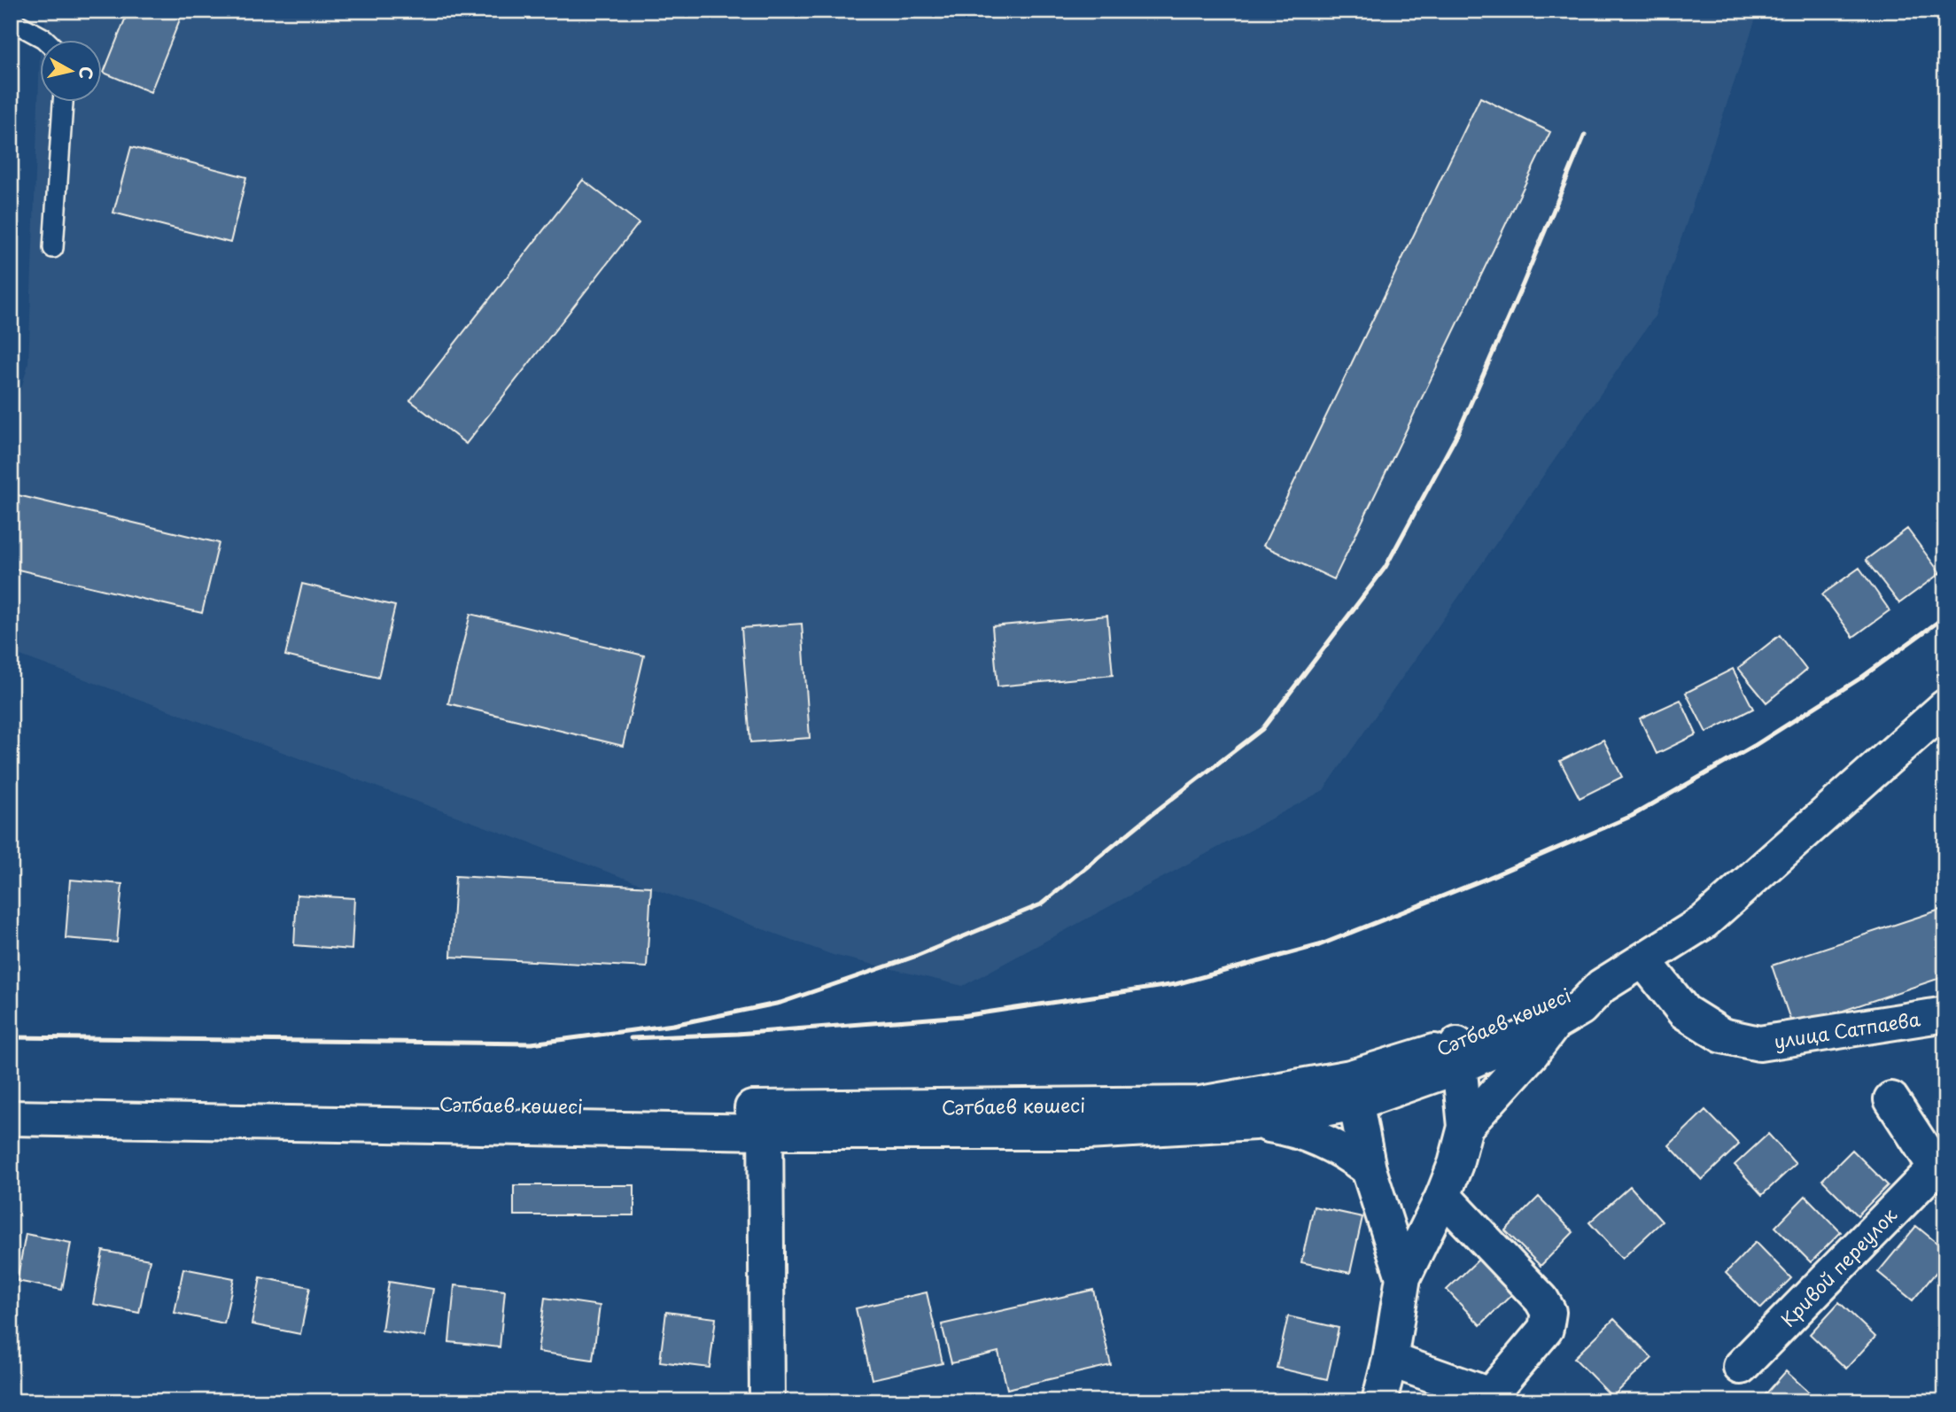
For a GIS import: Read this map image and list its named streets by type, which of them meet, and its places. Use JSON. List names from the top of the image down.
{
  "streets": {
    "main road": ["Сәтбаев көшесі", "улица Сатпаева", "Кривой переулок"]
  },
  "north": "right"
}
